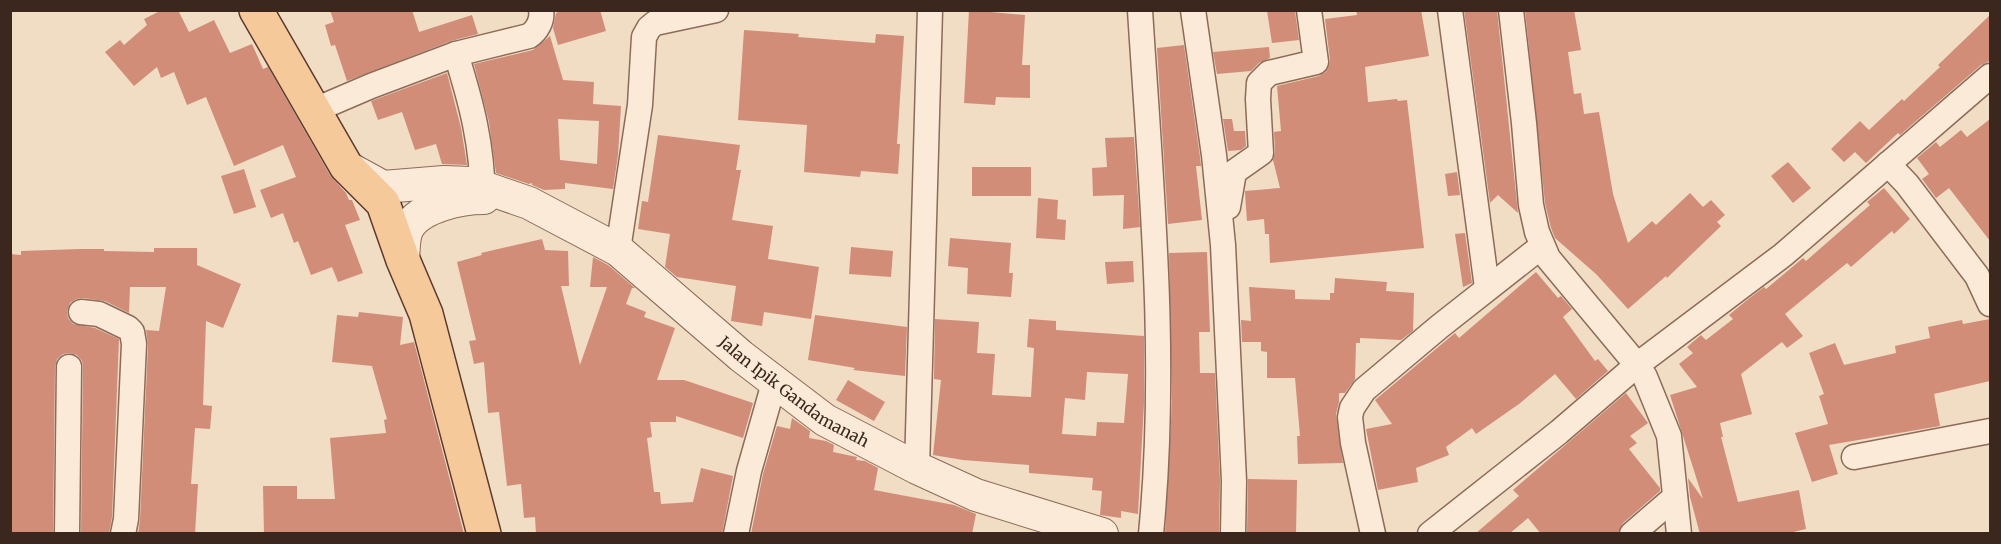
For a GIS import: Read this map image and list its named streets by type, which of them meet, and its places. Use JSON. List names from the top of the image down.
{
  "streets": {
    "street": ["Jalan Ipik Gandamanah"]
  }
}
